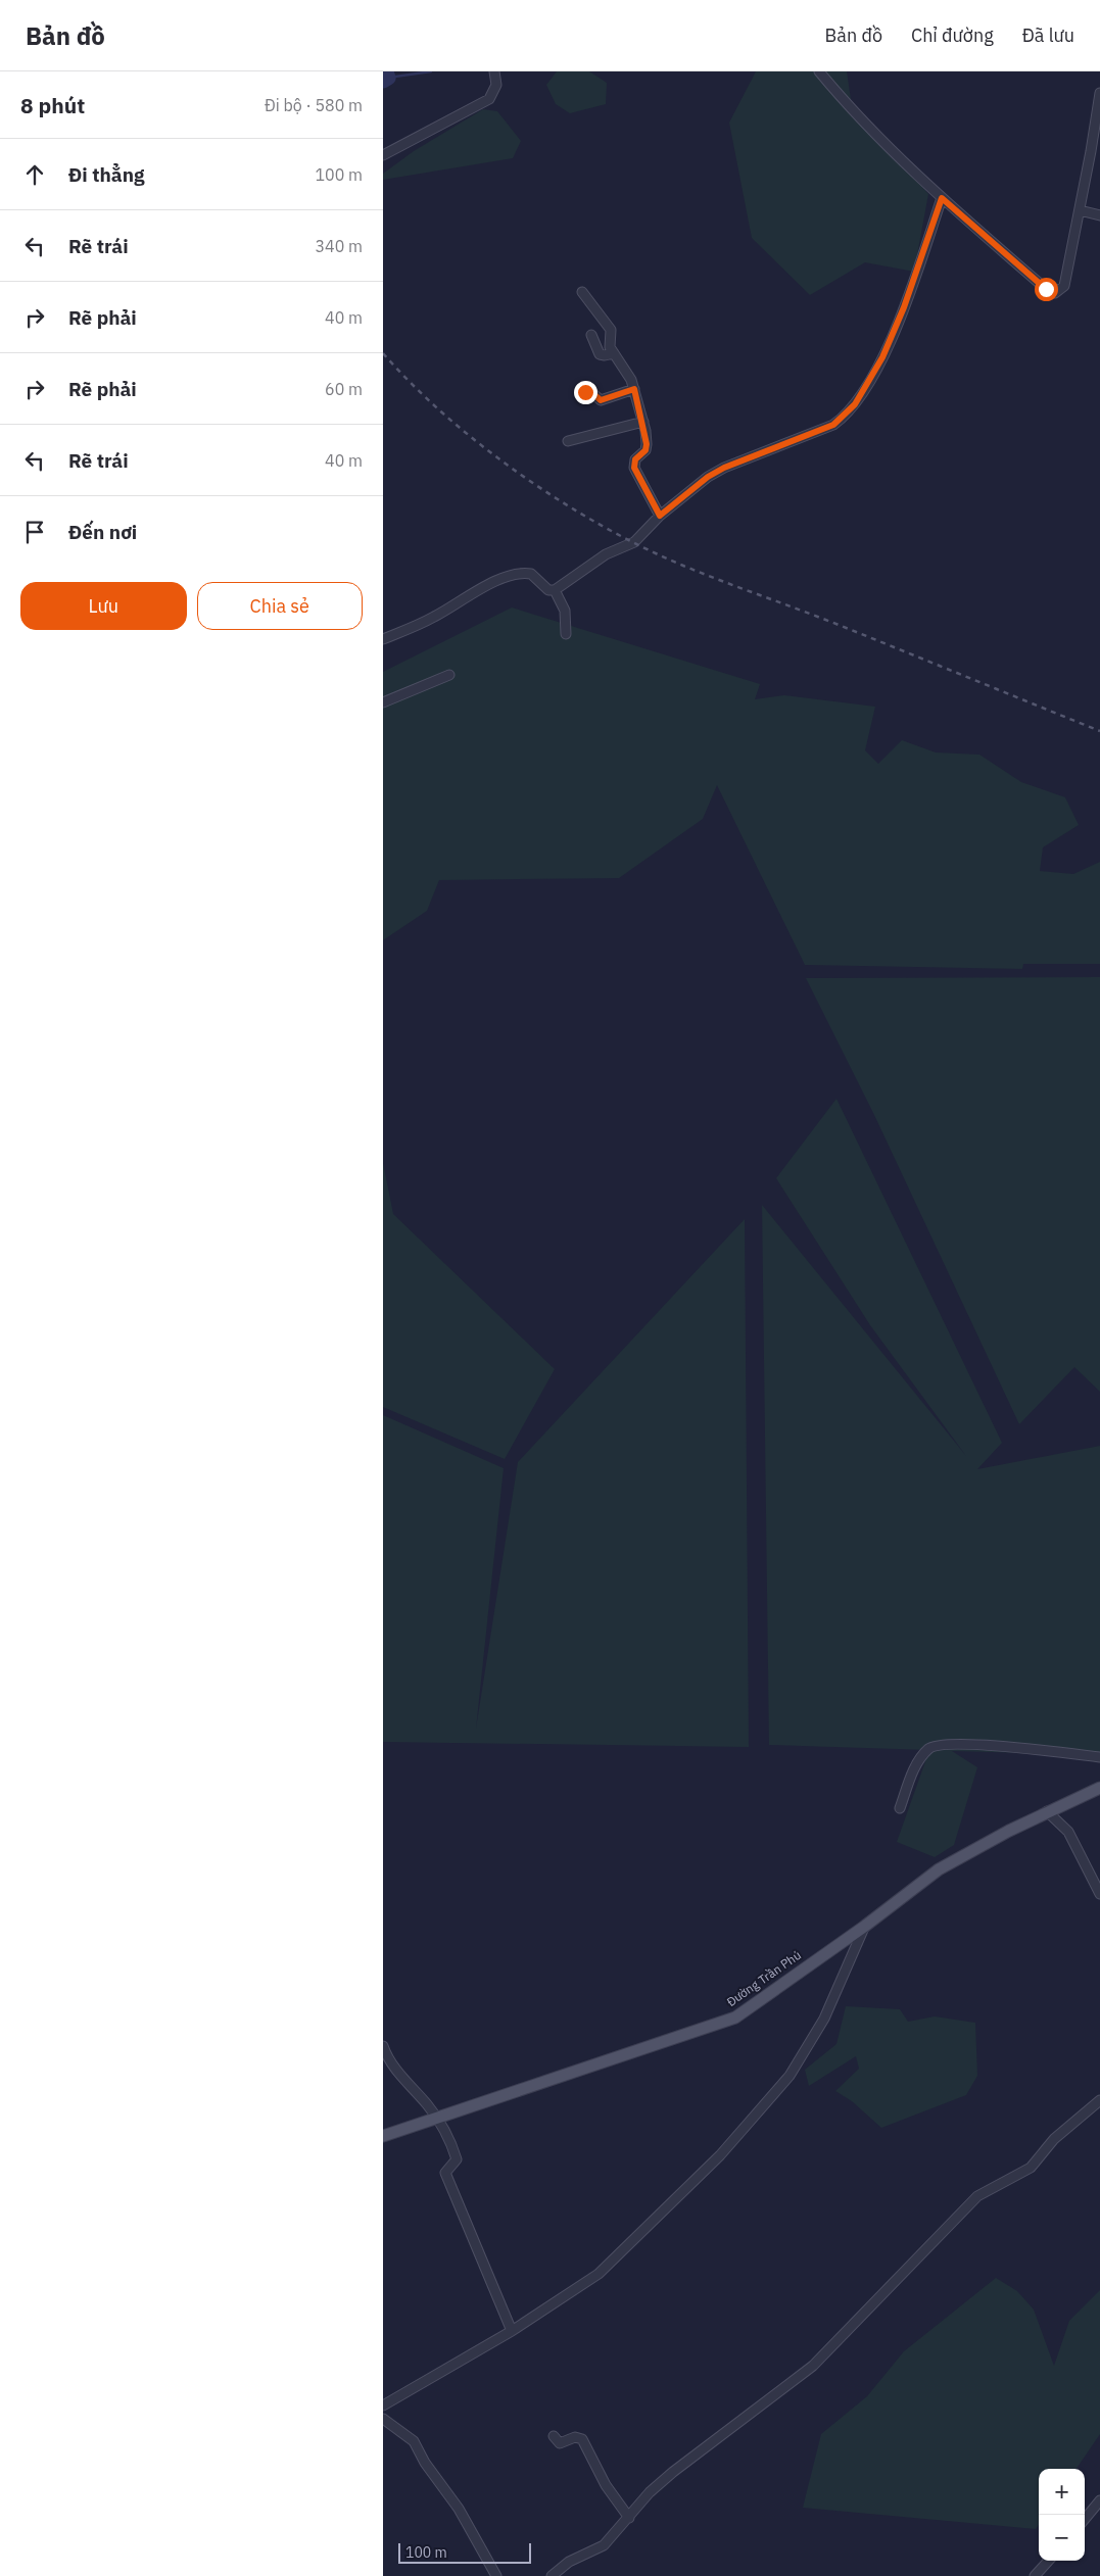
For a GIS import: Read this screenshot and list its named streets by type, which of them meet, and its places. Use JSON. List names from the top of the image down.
{
  "streets": {
    "main road": ["Đường Trần Phú"]
  },
  "scale_bar": "100 m",
  "page": {
    "header": "Bản đồ",
    "nav": ["Bản đồ", "Chỉ đường", "Đã lưu"],
    "heading": ["8 phút", "Đi bộ · 580 m"],
    "list": [
      ["Đi thẳng", "100 m"],
      ["Rẽ trái", "340 m"],
      ["Rẽ phải", "40 m"],
      ["Rẽ phải", "60 m"],
      ["Rẽ trái", "40 m"],
      "Đến nơi"
    ],
    "buttons": ["Lưu", "Chia sẻ"],
    "map_buttons": ["+", "−"],
    "scale": "100 m"
  }
}
